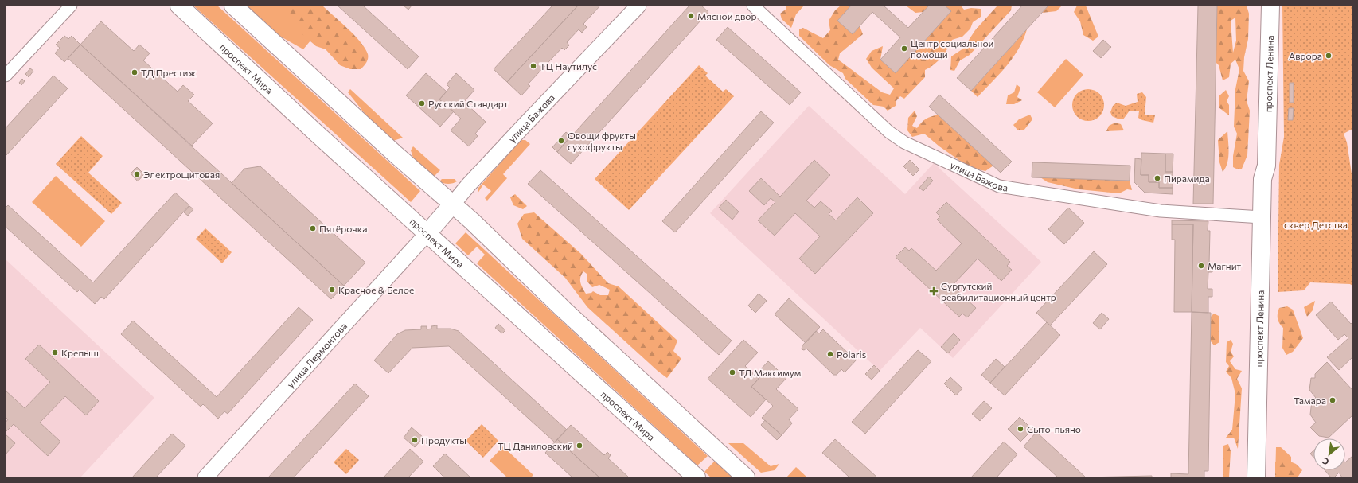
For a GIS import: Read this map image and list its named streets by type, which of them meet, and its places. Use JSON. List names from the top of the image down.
{
  "streets": {
    "main road": ["проспект Мира", "проспект Ленина", "улица Бажова"],
    "street": ["улица Лермонтова"]
  },
  "crossings": [
    ["проспект Мира", "улица Бажова"],
    ["проспект Мира", "улица Лермонтова"],
    ["проспект Ленина", "улица Бажова"],
    ["улица Бажова", "улица Лермонтова"]
  ],
  "parks": ["сквер Детства"],
  "places": {
    "other": [
      "Мясной двор",
      "Центр социальной помощи",
      "Аврора",
      "ТЦ Наутилус",
      "ТД Престиж",
      "Русский Стандарт",
      "Овощи фрукты сухофрукты",
      "Электрощитовая",
      "Пирамида",
      "Пятёрочка",
      "Магнит",
      "Красное & Белое",
      "Крепыш",
      "Polaris",
      "ТД Максимум",
      "Тамара",
      "Сыто-пьяно",
      "Продукты",
      "ТЦ Даниловский"
    ],
    "health": ["Сургутский реабилитационный центр"]
  },
  "north": "bottom left"
}
